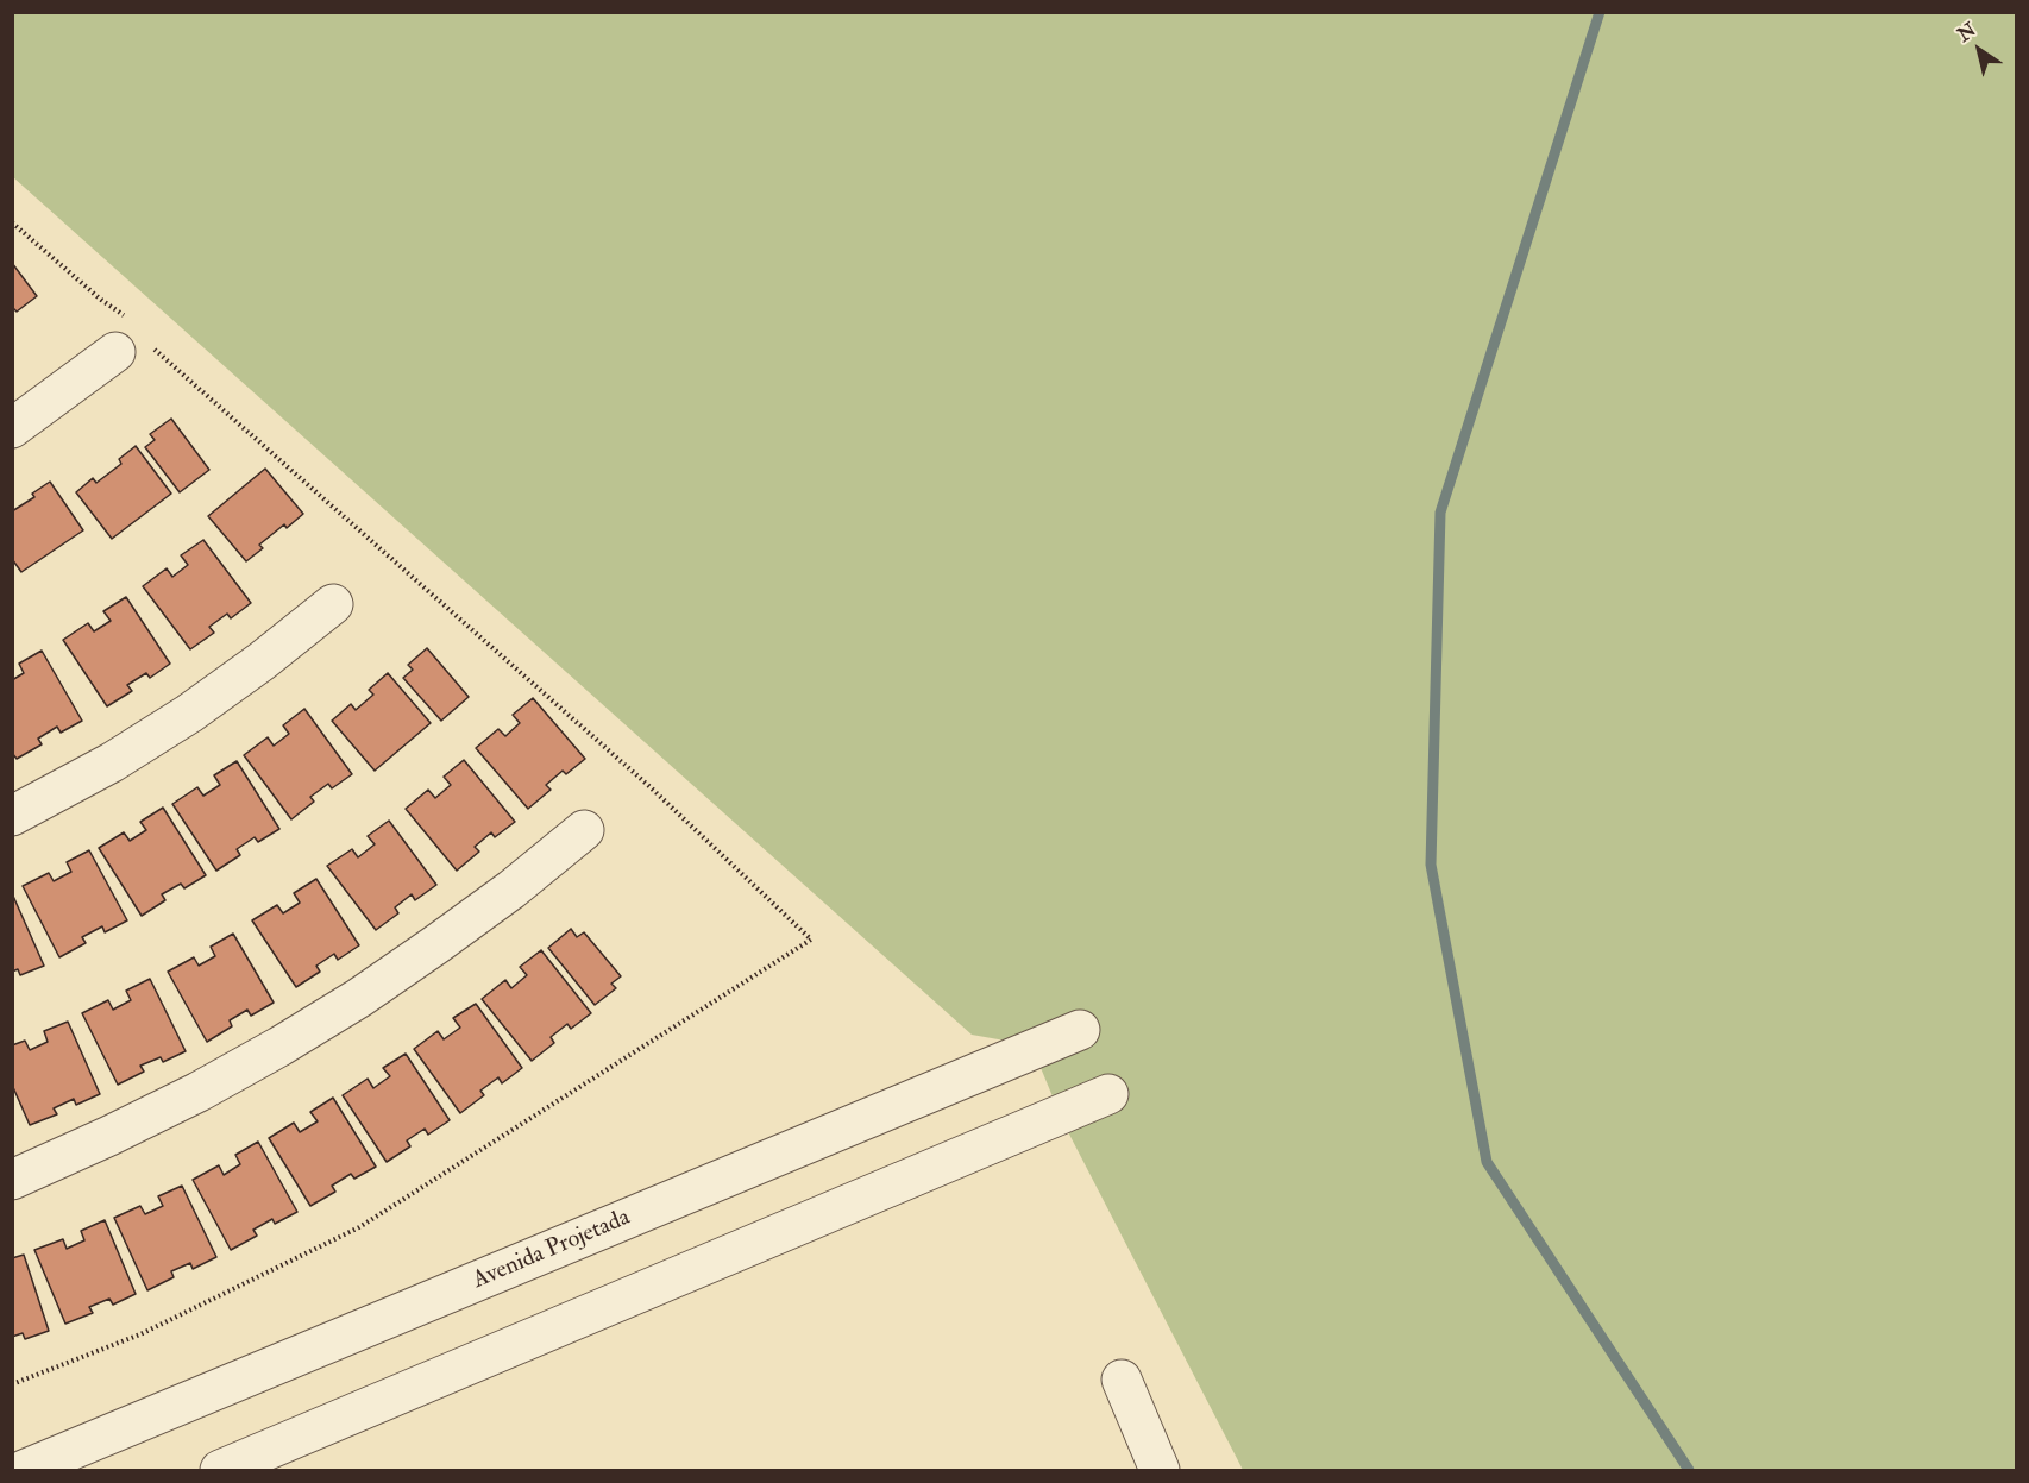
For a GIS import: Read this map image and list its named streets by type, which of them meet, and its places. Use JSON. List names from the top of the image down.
{
  "streets": {
    "street": ["Avenida Projetada"]
  },
  "north": "top left"
}
